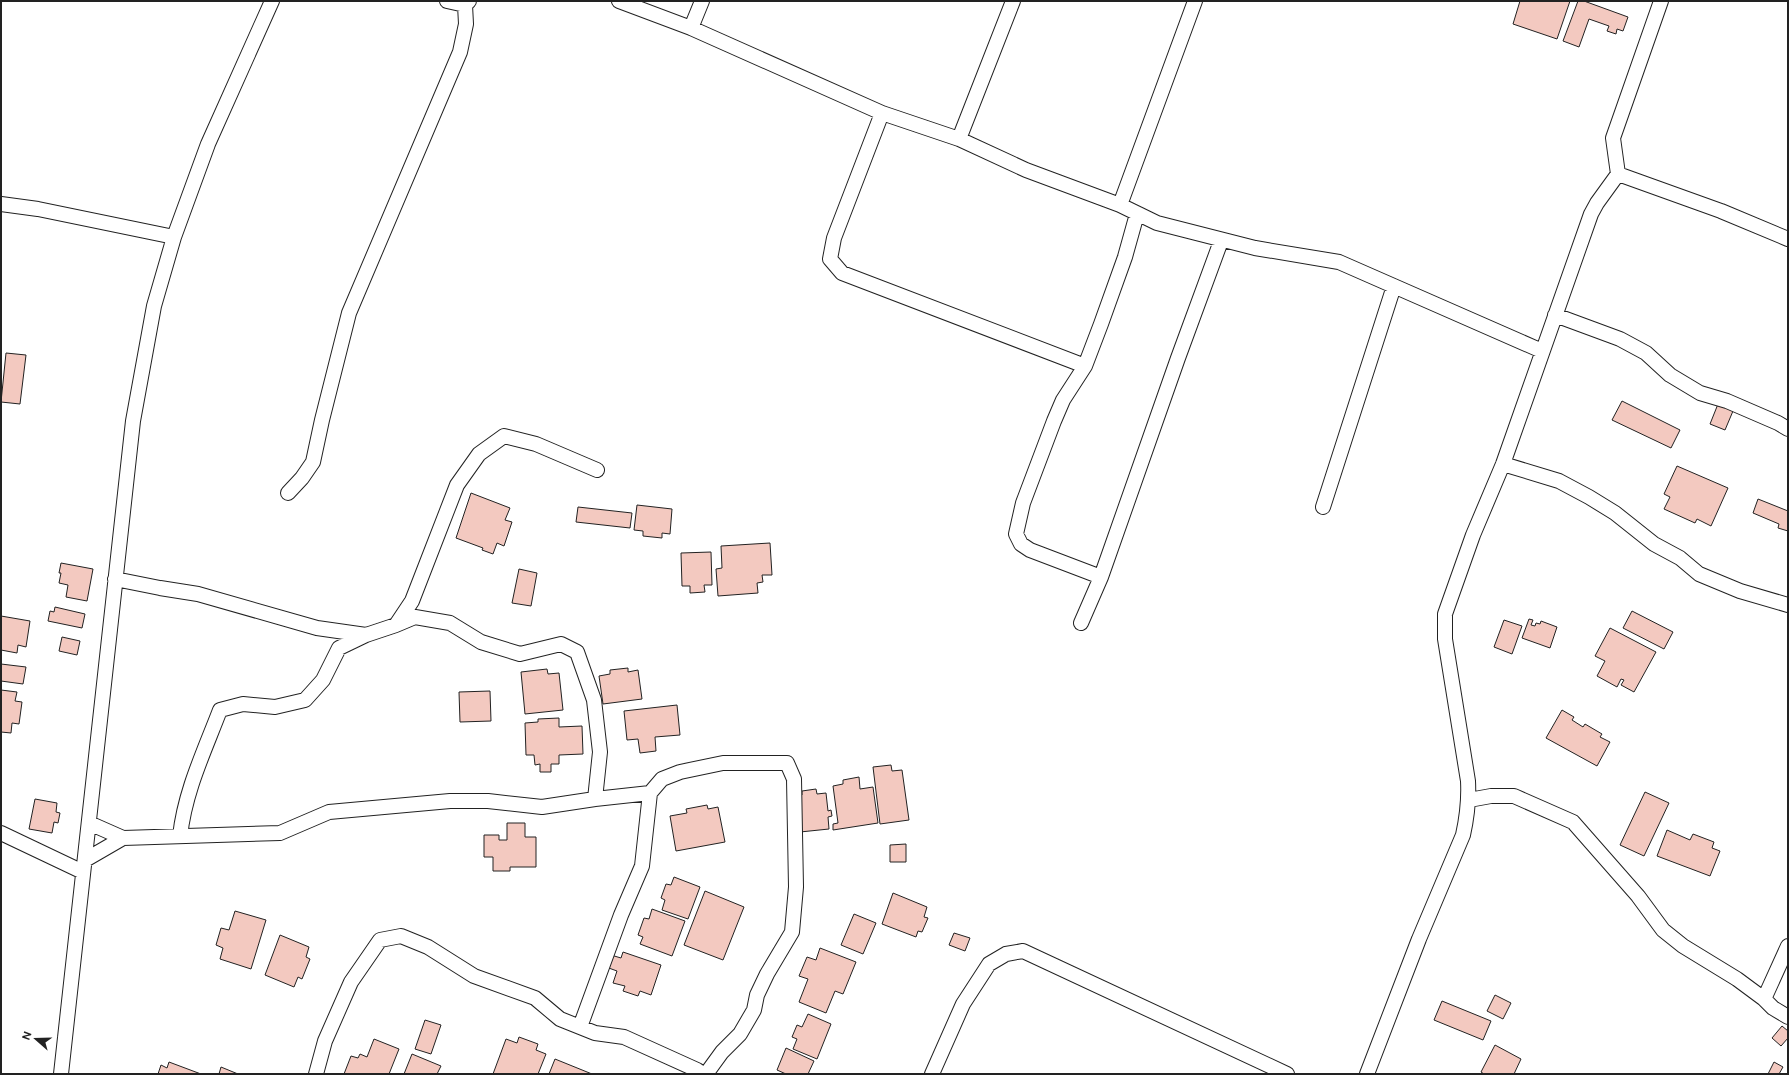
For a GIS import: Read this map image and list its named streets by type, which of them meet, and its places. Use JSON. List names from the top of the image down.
{
  "north": "left"
}
